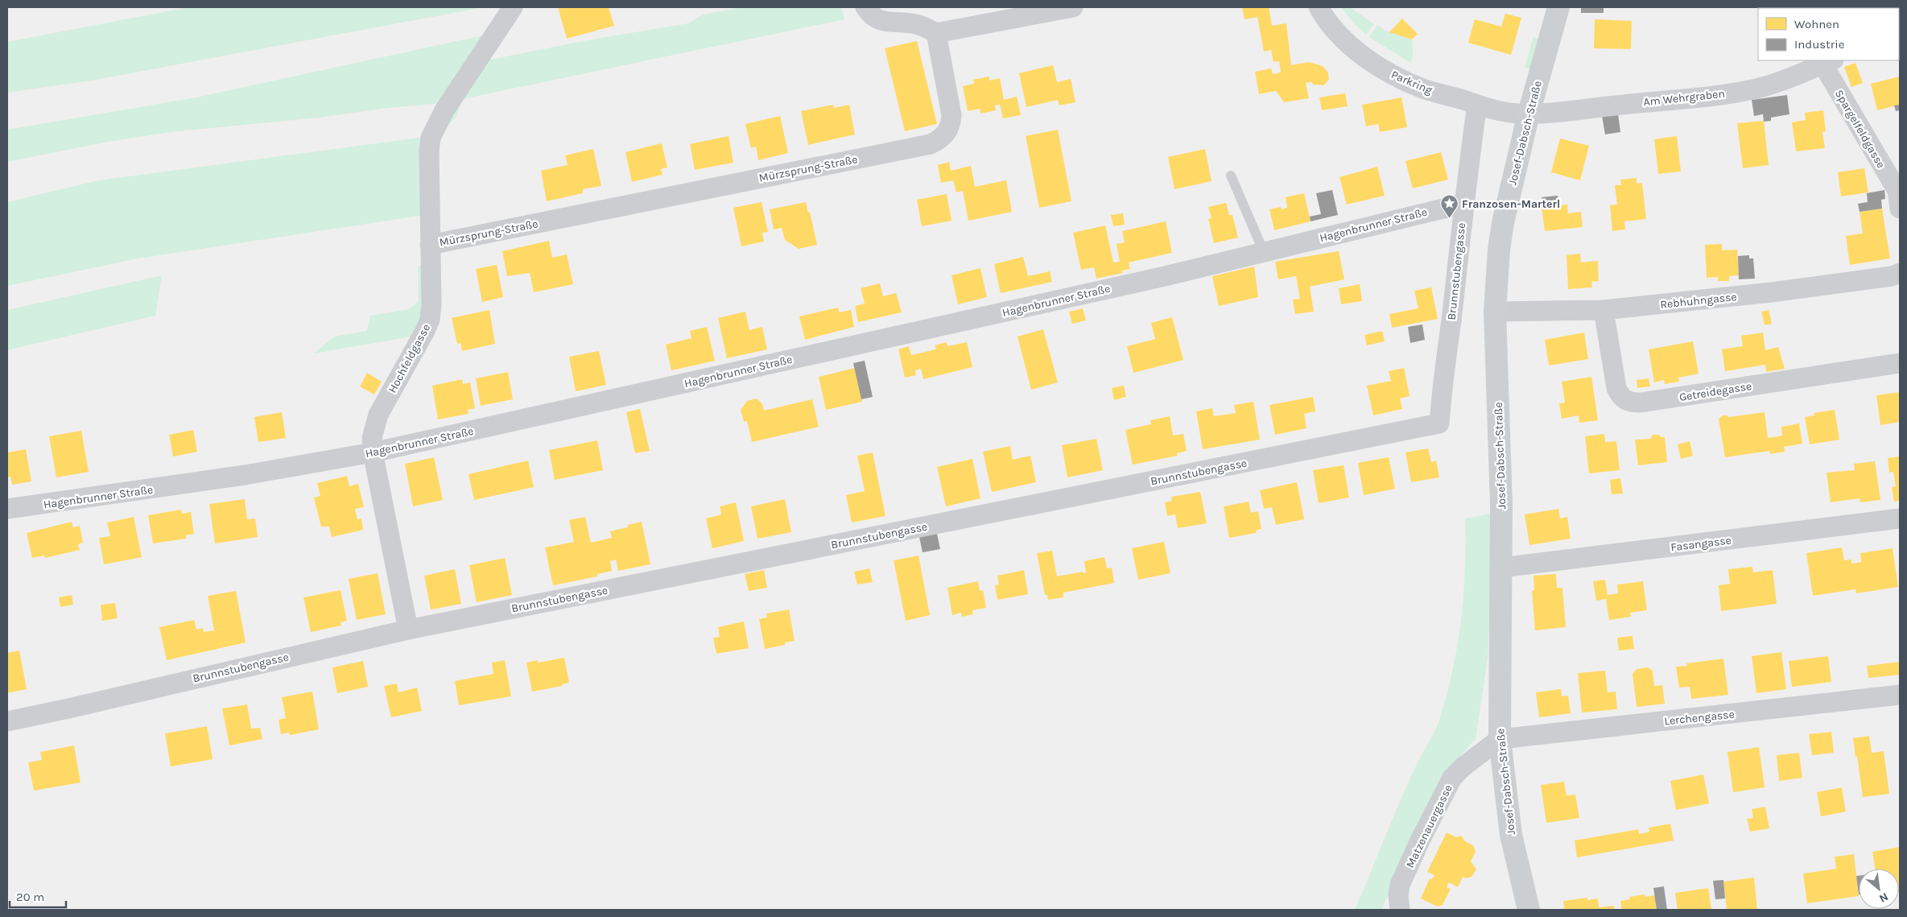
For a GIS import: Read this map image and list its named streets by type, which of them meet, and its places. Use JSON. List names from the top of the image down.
{
  "streets": {
    "main road": ["Josef-Dabsch-Straße"],
    "street": [
      "Parkring",
      "Am Wehrgraben",
      "Spargelfeldgasse",
      "Mürzsprung-Straße",
      "Hagenbrunner Straße",
      "Brunnstubengasse",
      "Rebhuhngasse",
      "Hochfeldgasse",
      "Getreidegasse",
      "Fasangasse",
      "Lerchengasse",
      "Matzenauergasse"
    ]
  },
  "crossings": [
    ["Parkring", "Am Wehrgraben"],
    ["Parkring", "Josef-Dabsch-Straße"],
    ["Parkring", "Brunnstubengasse"],
    ["Am Wehrgraben", "Spargelfeldgasse"],
    ["Am Wehrgraben", "Josef-Dabsch-Straße"],
    ["Josef-Dabsch-Straße", "Rebhuhngasse"],
    ["Josef-Dabsch-Straße", "Fasangasse"],
    ["Josef-Dabsch-Straße", "Lerchengasse"],
    ["Josef-Dabsch-Straße", "Matzenauergasse"],
    ["Mürzsprung-Straße", "Hochfeldgasse"],
    ["Hagenbrunner Straße", "Brunnstubengasse"],
    ["Hagenbrunner Straße", "Hochfeldgasse"],
    ["Brunnstubengasse", "Hochfeldgasse"],
    ["Rebhuhngasse", "Getreidegasse"],
    ["Lerchengasse", "Matzenauergasse"]
  ],
  "places": {
    "place": ["Franzosen-Marterl"]
  },
  "legend": ["Wohnen", "Industrie"],
  "scale_bar": "20 m",
  "north": "bottom right"
}
